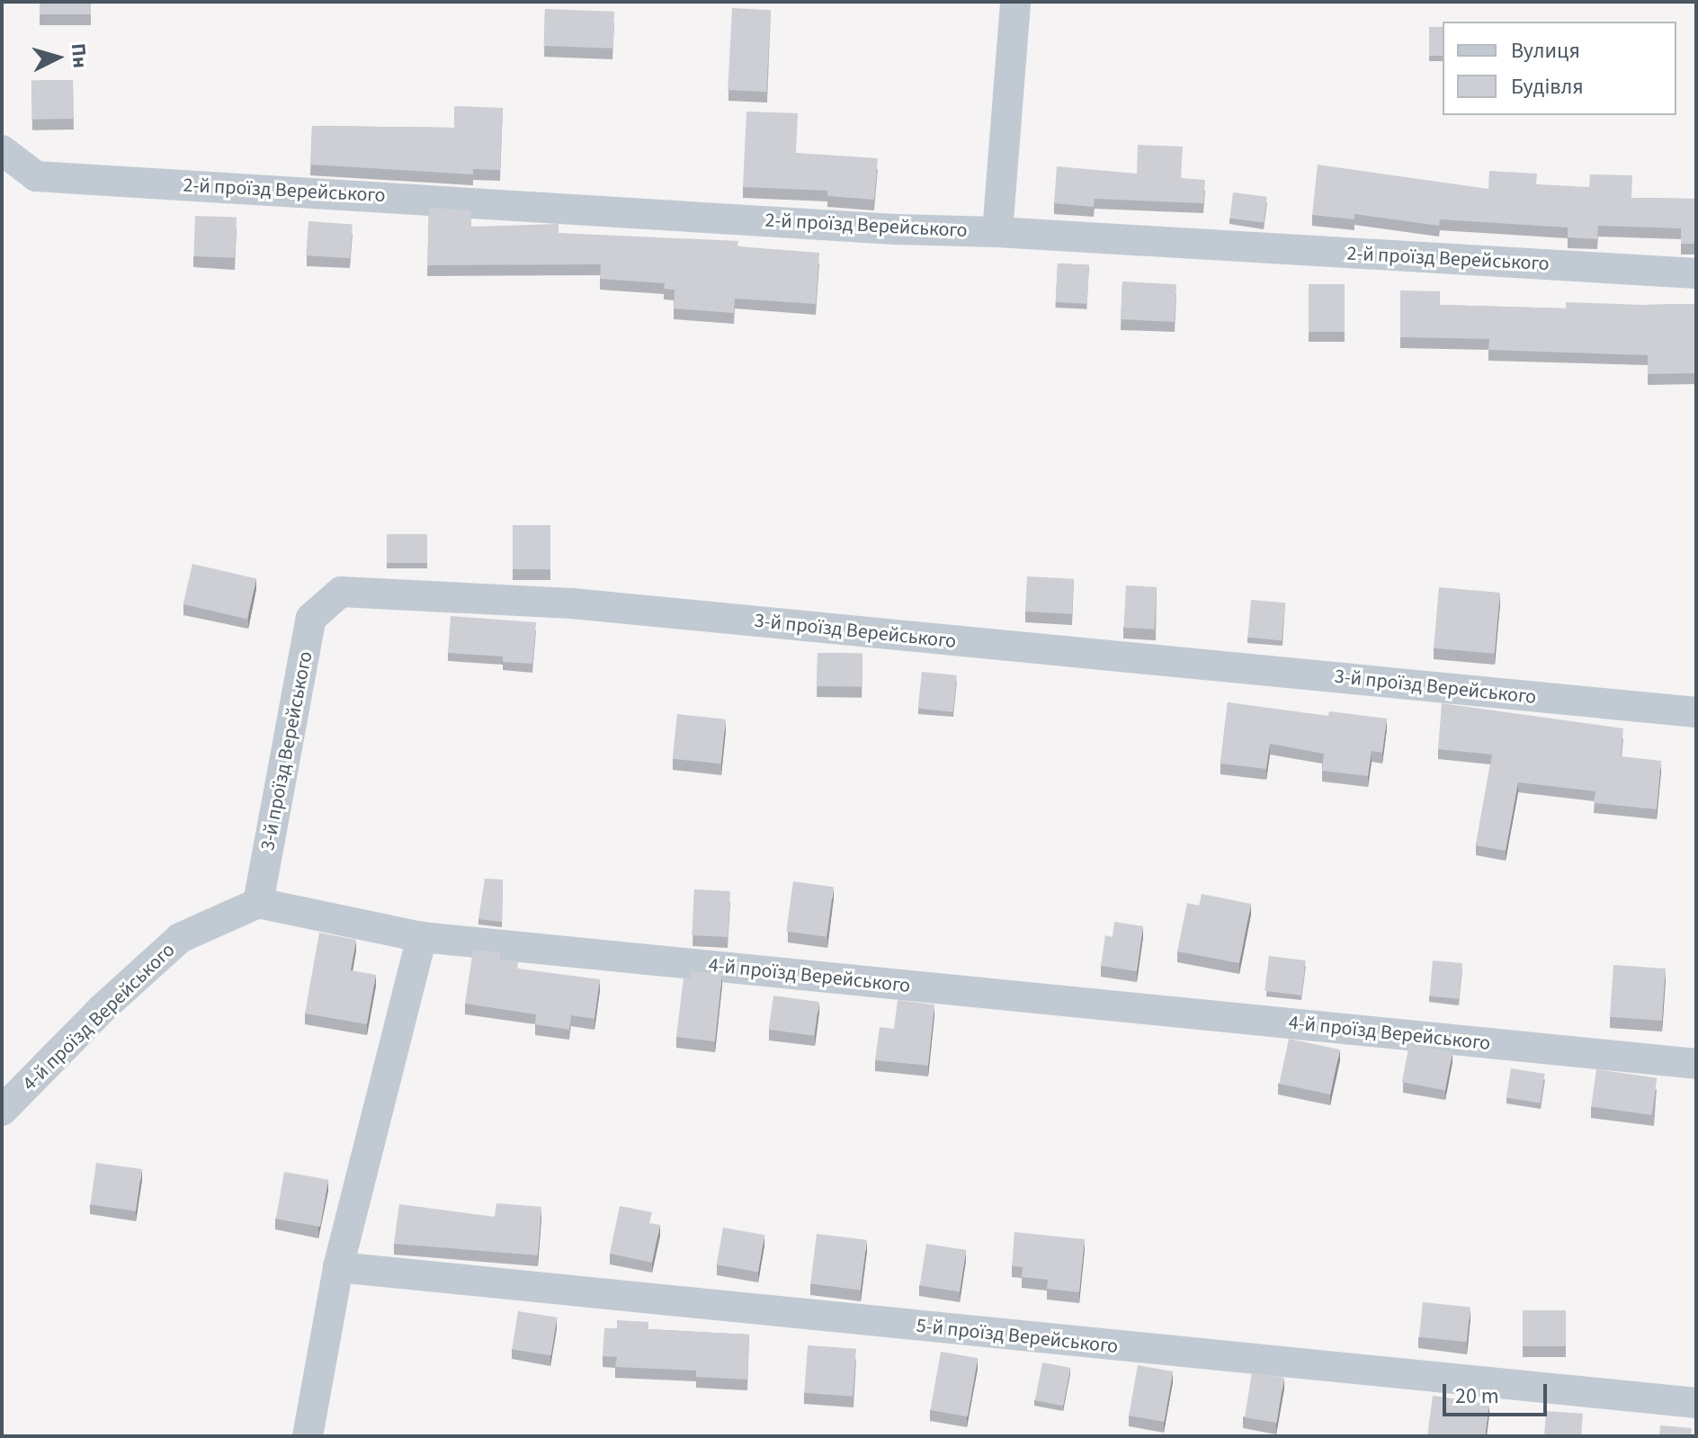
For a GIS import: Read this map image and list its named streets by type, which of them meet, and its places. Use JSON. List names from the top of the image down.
{
  "streets": {
    "street": [
      "2-й проїзд Верейського",
      "3-й проїзд Верейського",
      "4-й проїзд Верейського",
      "5-й проїзд Верейського"
    ]
  },
  "crossings": [
    ["3-й проїзд Верейського", "4-й проїзд Верейського"]
  ],
  "legend": ["Вулиця", "Будівля"],
  "scale_bar": "20 m",
  "north": "right"
}
